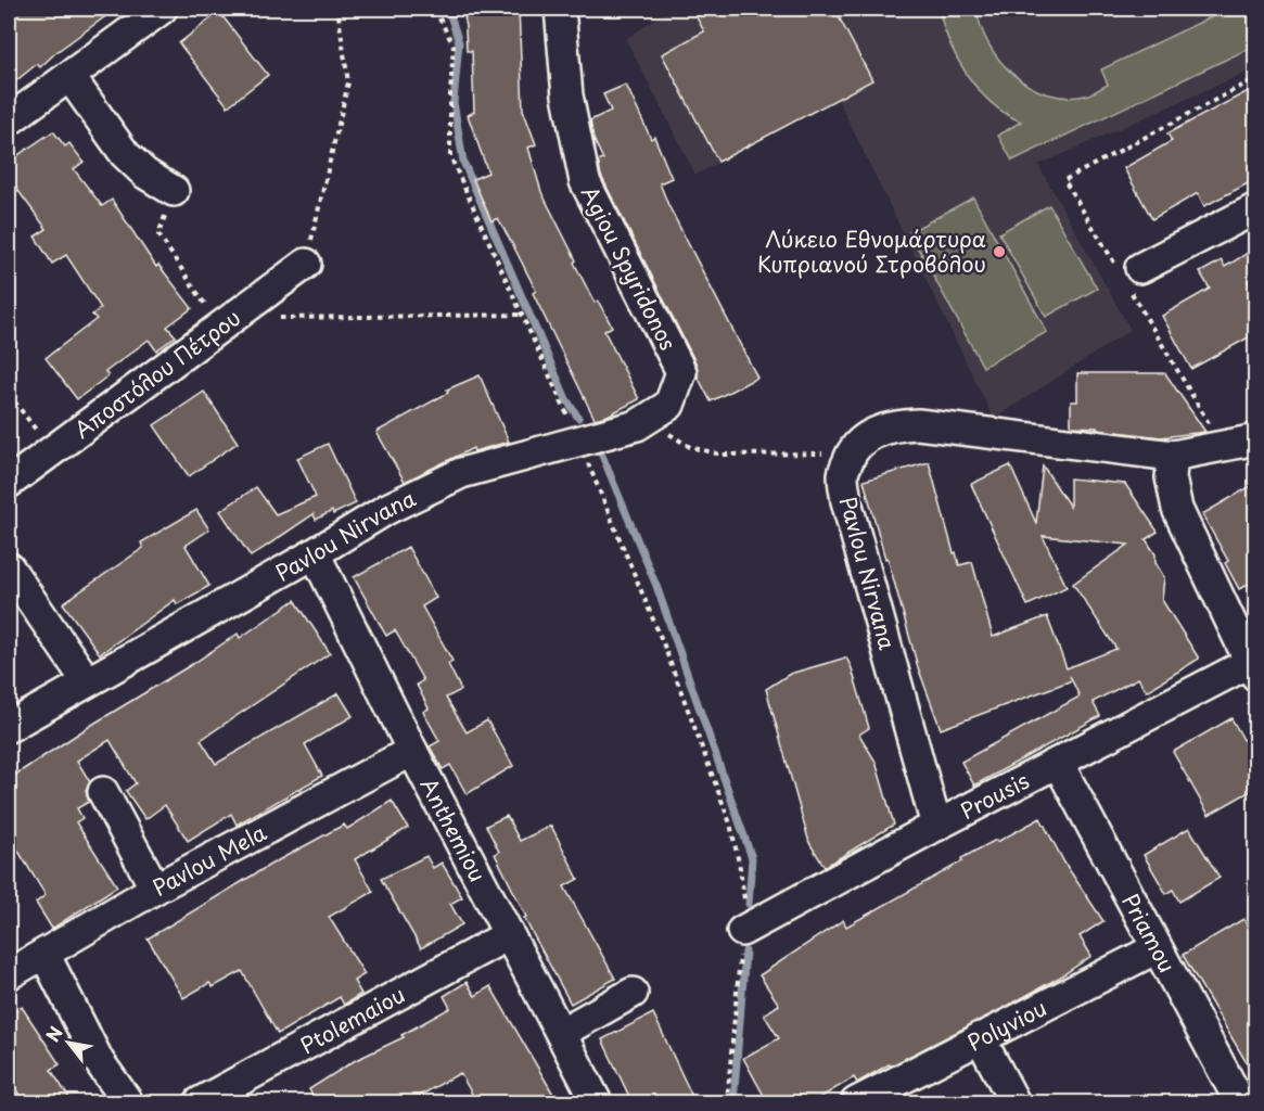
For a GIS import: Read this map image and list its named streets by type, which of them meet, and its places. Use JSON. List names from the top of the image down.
{
  "streets": {
    "street": [
      "Agiou Spyridonos",
      "Αποστόλου Πέτρου",
      "Pavlou Nirvana",
      "Prousis",
      "Anthemiou",
      "Pavlou Mela",
      "Priamou",
      "Ptolemaiou",
      "Polyviou"
    ]
  },
  "crossings": [
    ["Agiou Spyridonos", "Pavlou Nirvana"],
    ["Pavlou Nirvana", "Prousis"],
    ["Pavlou Nirvana", "Anthemiou"],
    ["Prousis", "Priamou"],
    ["Anthemiou", "Pavlou Mela"],
    ["Anthemiou", "Ptolemaiou"],
    ["Priamou", "Polyviou"]
  ],
  "places": ["Λύκειο Εθνομάρτυρα Κυπριανού Στροβόλου"],
  "north": "top left"
}
